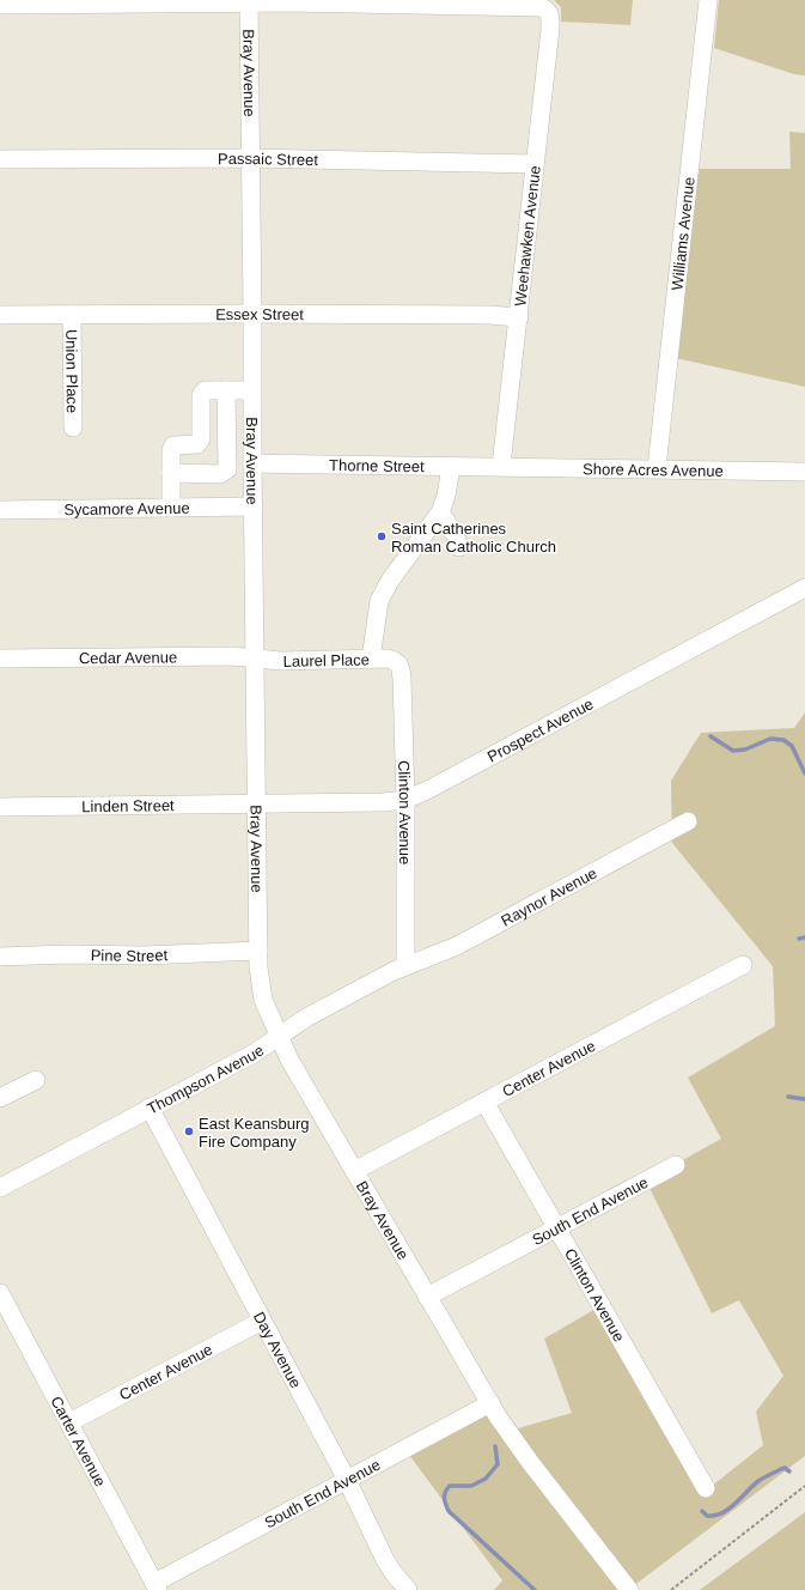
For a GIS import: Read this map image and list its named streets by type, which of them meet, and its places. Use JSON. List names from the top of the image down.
{
  "streets": {
    "street": [
      "Bray Avenue",
      "Passaic Street",
      "Williams Avenue",
      "Weehawken Avenue",
      "Essex Street",
      "Union Place",
      "Thorne Street",
      "Shore Acres Avenue",
      "Sycamore Avenue",
      "Cedar Avenue",
      "Laurel Place",
      "Prospect Avenue",
      "Linden Street",
      "Clinton Avenue",
      "Raynor Avenue",
      "Pine Street",
      "Center Avenue",
      "Thompson Avenue",
      "South End Avenue",
      "Day Avenue",
      "Carter Avenue"
    ]
  },
  "crossings": [
    ["Bray Avenue", "Passaic Street"],
    ["Bray Avenue", "Essex Street"],
    ["Bray Avenue", "Thorne Street"],
    ["Bray Avenue", "Sycamore Avenue"],
    ["Bray Avenue", "Cedar Avenue"],
    ["Bray Avenue", "Laurel Place"],
    ["Bray Avenue", "Prospect Avenue"],
    ["Bray Avenue", "Linden Street"],
    ["Bray Avenue", "Pine Street"],
    ["Bray Avenue", "Center Avenue"],
    ["Bray Avenue", "Thompson Avenue"],
    ["Bray Avenue", "South End Avenue"],
    ["Passaic Street", "Weehawken Avenue"],
    ["Williams Avenue", "Shore Acres Avenue"],
    ["Weehawken Avenue", "Essex Street"],
    ["Weehawken Avenue", "Thorne Street"],
    ["Weehawken Avenue", "Shore Acres Avenue"],
    ["Essex Street", "Union Place"],
    ["Thorne Street", "Shore Acres Avenue"],
    ["Cedar Avenue", "Laurel Place"],
    ["Laurel Place", "Clinton Avenue"],
    ["Prospect Avenue", "Linden Street"],
    ["Prospect Avenue", "Clinton Avenue"],
    ["Clinton Avenue", "Raynor Avenue"],
    ["Clinton Avenue", "Center Avenue"],
    ["Clinton Avenue", "Thompson Avenue"],
    ["Clinton Avenue", "South End Avenue"],
    ["Raynor Avenue", "Thompson Avenue"],
    ["Center Avenue", "Day Avenue"],
    ["Center Avenue", "Carter Avenue"],
    ["Thompson Avenue", "Day Avenue"],
    ["South End Avenue", "Day Avenue"],
    ["South End Avenue", "Carter Avenue"]
  ],
  "places": ["Saint Catherines Roman Catholic Church", "East Keansburg Fire Company"]
}
